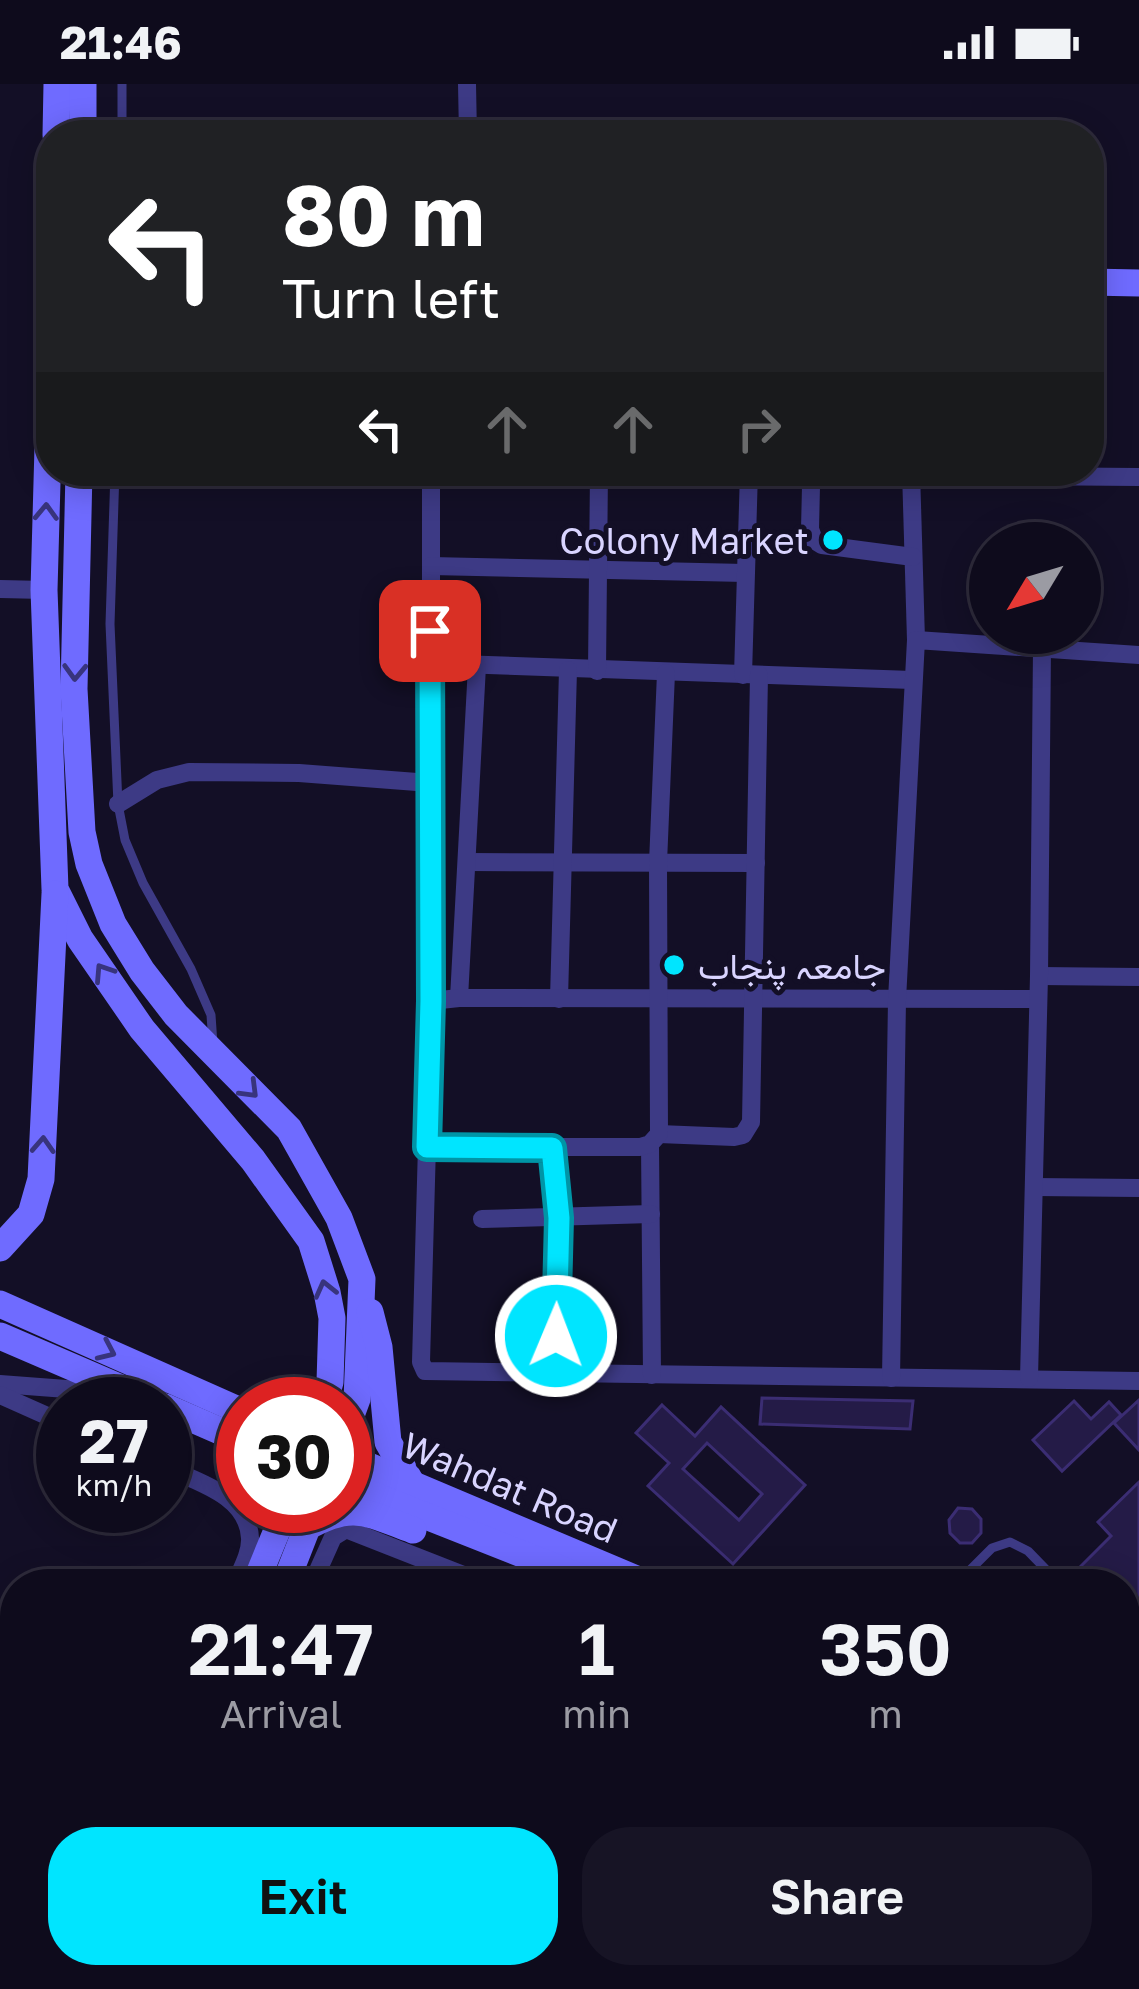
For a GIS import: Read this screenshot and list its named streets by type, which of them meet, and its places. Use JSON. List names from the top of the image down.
{
  "streets": {
    "main road": ["Wahdat Road"]
  },
  "places": ["Colony Market", "جامعہ پنجاب"],
  "north": "bottom left",
  "page": {
    "status": "21:46",
    "turn": ["80 m", "Turn left"],
    "speed": "27 km/h",
    "limit": "30",
    "eta": [
      "21:47",
      "Arrival",
      "1",
      "min",
      "350",
      "m"
    ],
    "buttons": ["Exit", "Share"]
  }
}
